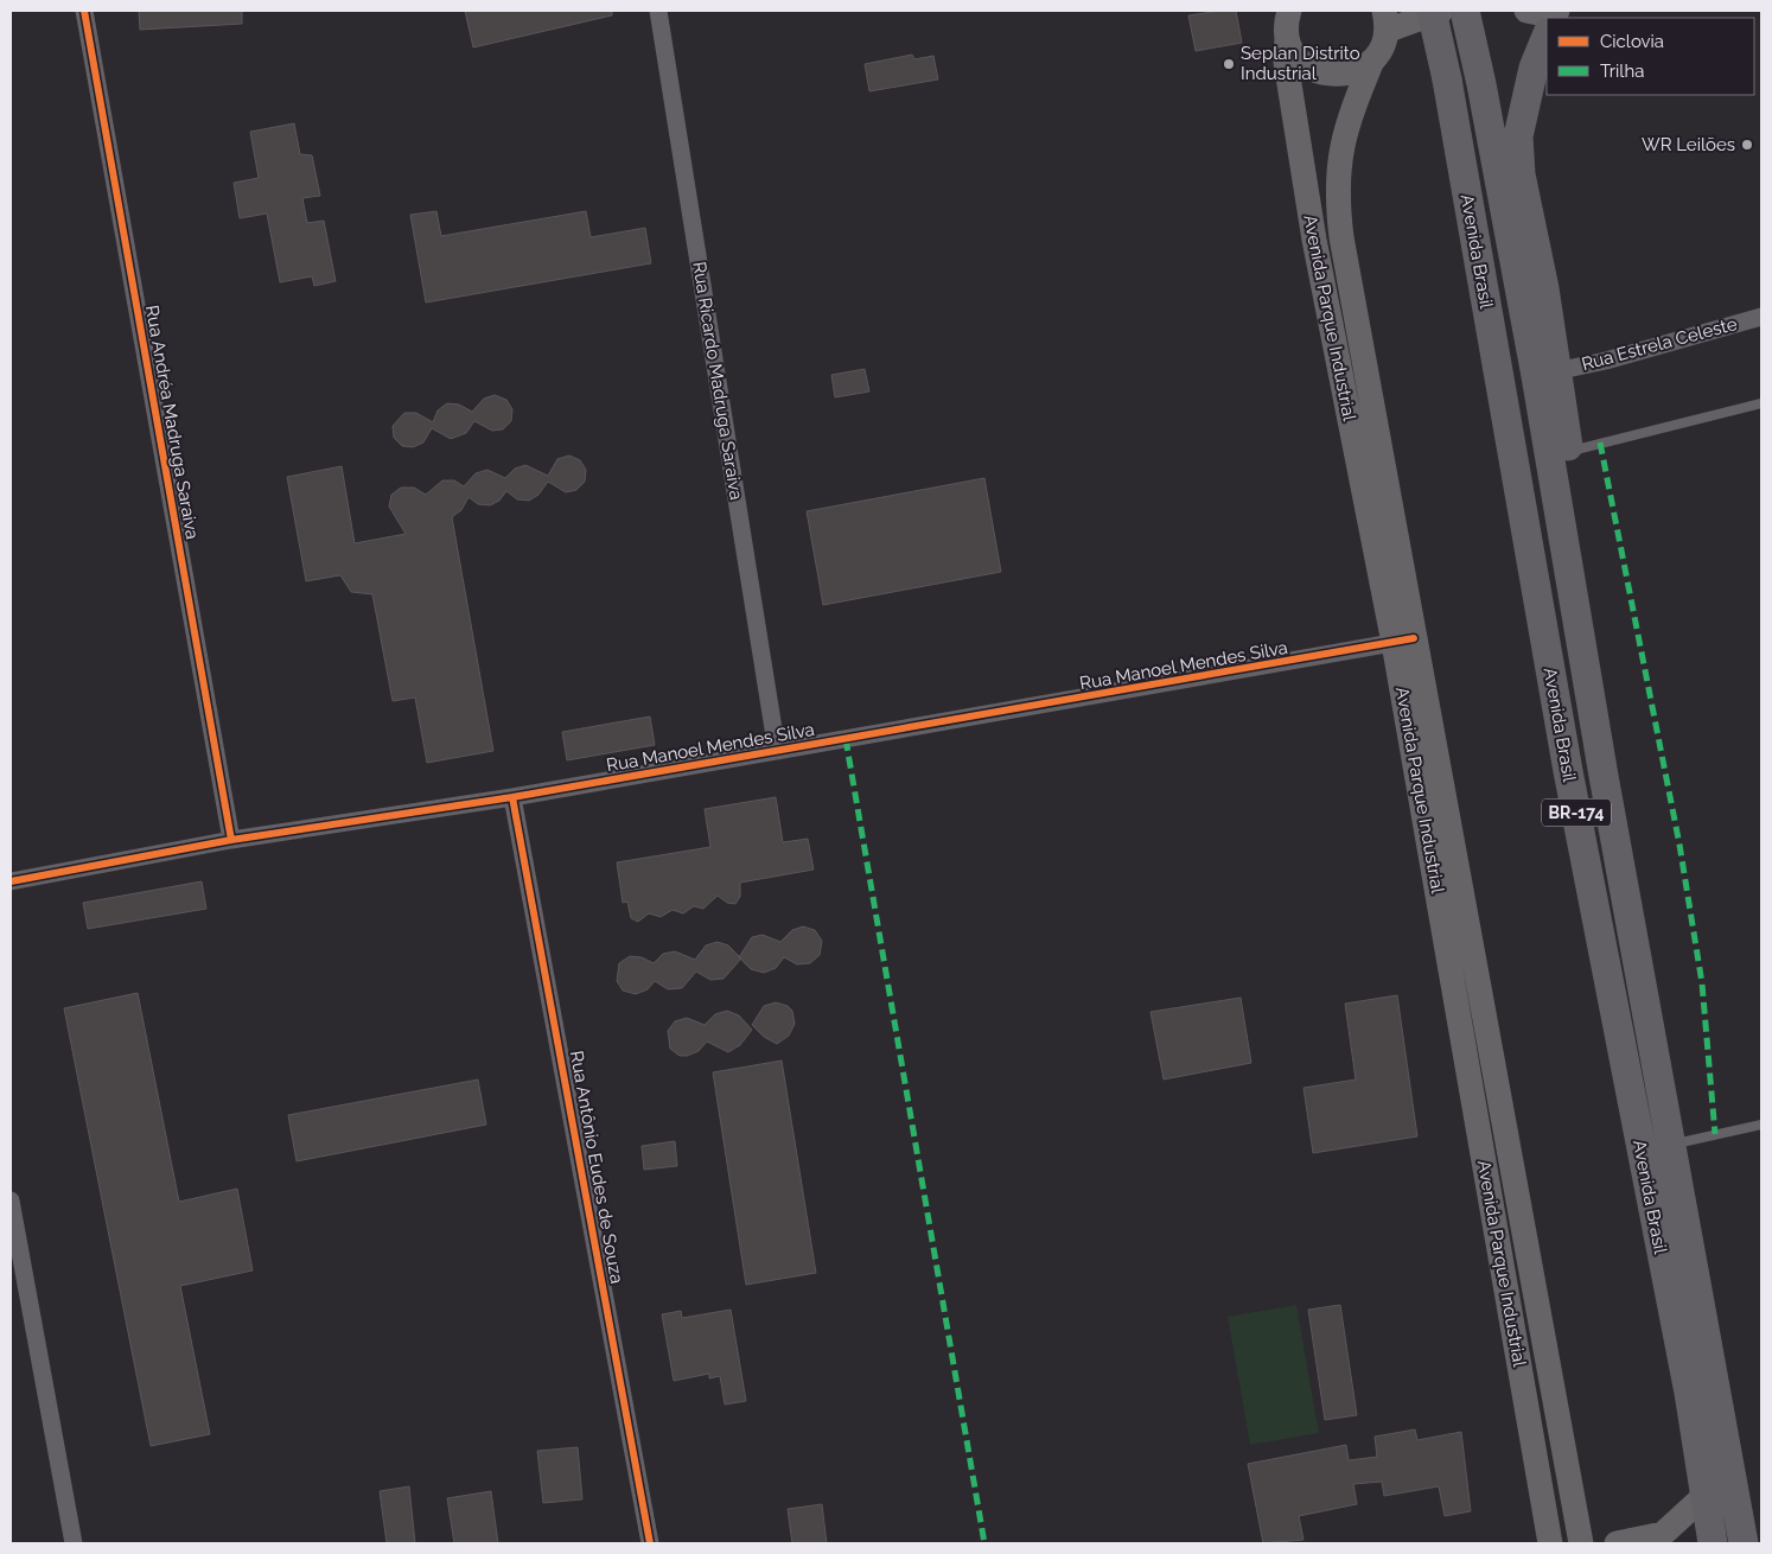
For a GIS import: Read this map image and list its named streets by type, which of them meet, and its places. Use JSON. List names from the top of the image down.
{
  "streets": {
    "highway": ["Avenida Brasil", "BR-174"],
    "main road": ["Avenida Parque Industrial"],
    "street": [
      "Rua Estrela Celeste",
      "Rua Ricardo Madruga Saraiva",
      "Rua Andréa Madruga Saraiva",
      "Rua Manoel Mendes Silva",
      "Rua Antônio Eudes de Souza"
    ]
  },
  "crossings": [
    ["Avenida Brasil", "BR-174"],
    ["Avenida Parque Industrial", "Rua Manoel Mendes Silva"],
    ["Rua Estrela Celeste", "BR-174"],
    ["Rua Ricardo Madruga Saraiva", "Rua Manoel Mendes Silva"],
    ["Rua Andréa Madruga Saraiva", "Rua Manoel Mendes Silva"],
    ["Rua Manoel Mendes Silva", "Rua Antônio Eudes de Souza"]
  ],
  "places": ["Seplan Distrito Industrial", "WR Leilões"],
  "legend": ["Ciclovia", "Trilha"]
}
